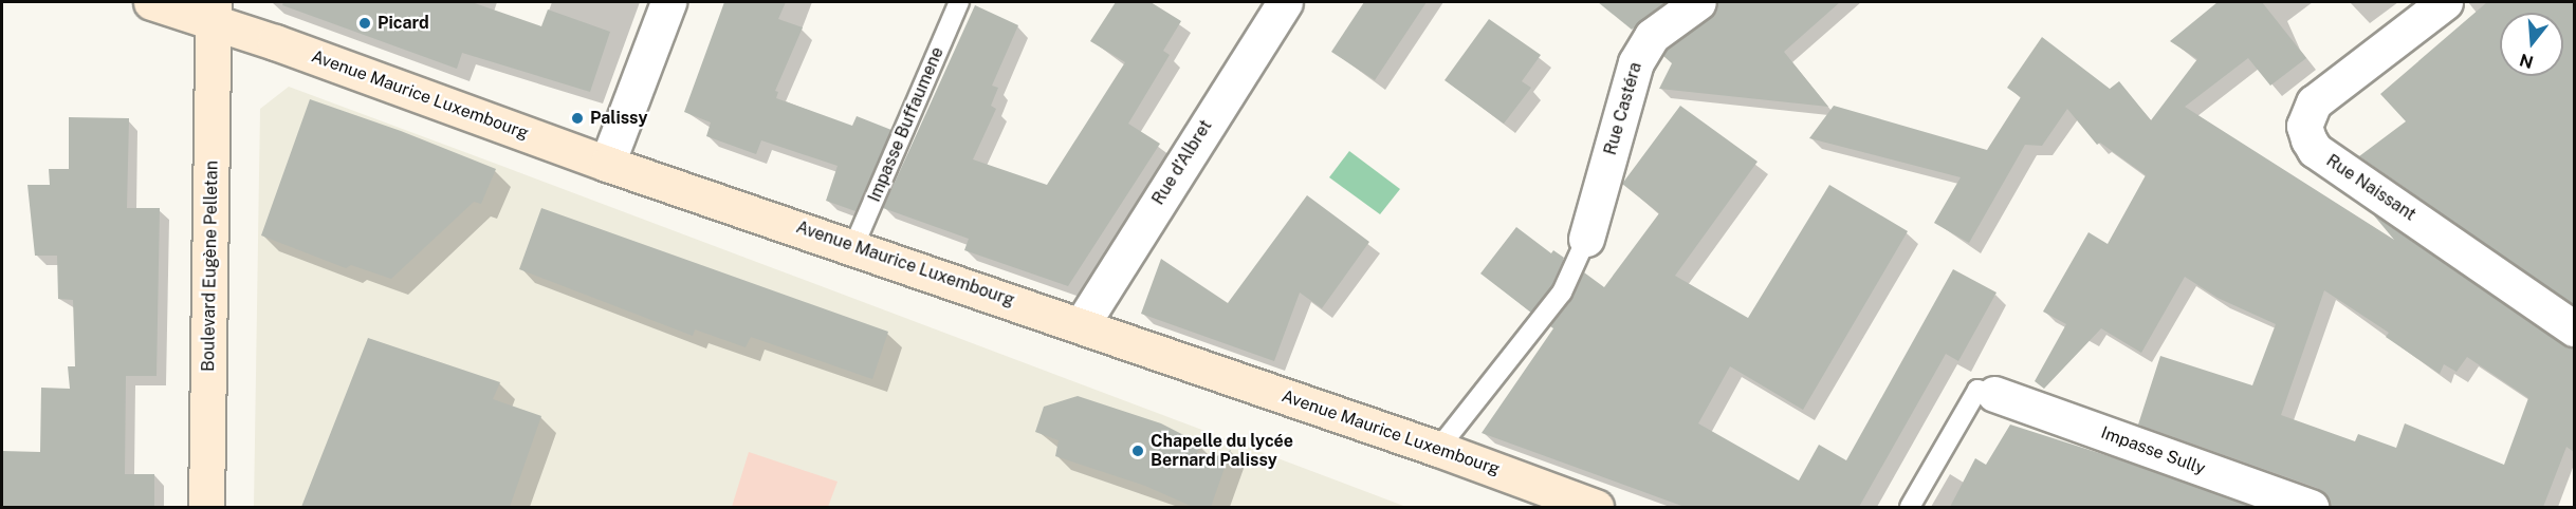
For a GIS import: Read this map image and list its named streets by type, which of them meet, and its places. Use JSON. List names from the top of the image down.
{
  "streets": {
    "street": [
      "Avenue Maurice Luxembourg",
      "Rue Castéra",
      "Rue d’Albret",
      "Rue Naissant",
      "Boulevard Eugène Pelletan",
      "Impasse Sully"
    ],
    "lane": ["Impasse Buffaumene"]
  },
  "crossings": [
    ["Avenue Maurice Luxembourg", "Impasse Buffaumene"],
    ["Avenue Maurice Luxembourg", "Rue d’Albret"],
    ["Avenue Maurice Luxembourg", "Boulevard Eugène Pelletan"]
  ],
  "places": ["Picard", "Palissy", "Chapelle du lycée Bernard Palissy"],
  "north": "bottom"
}
